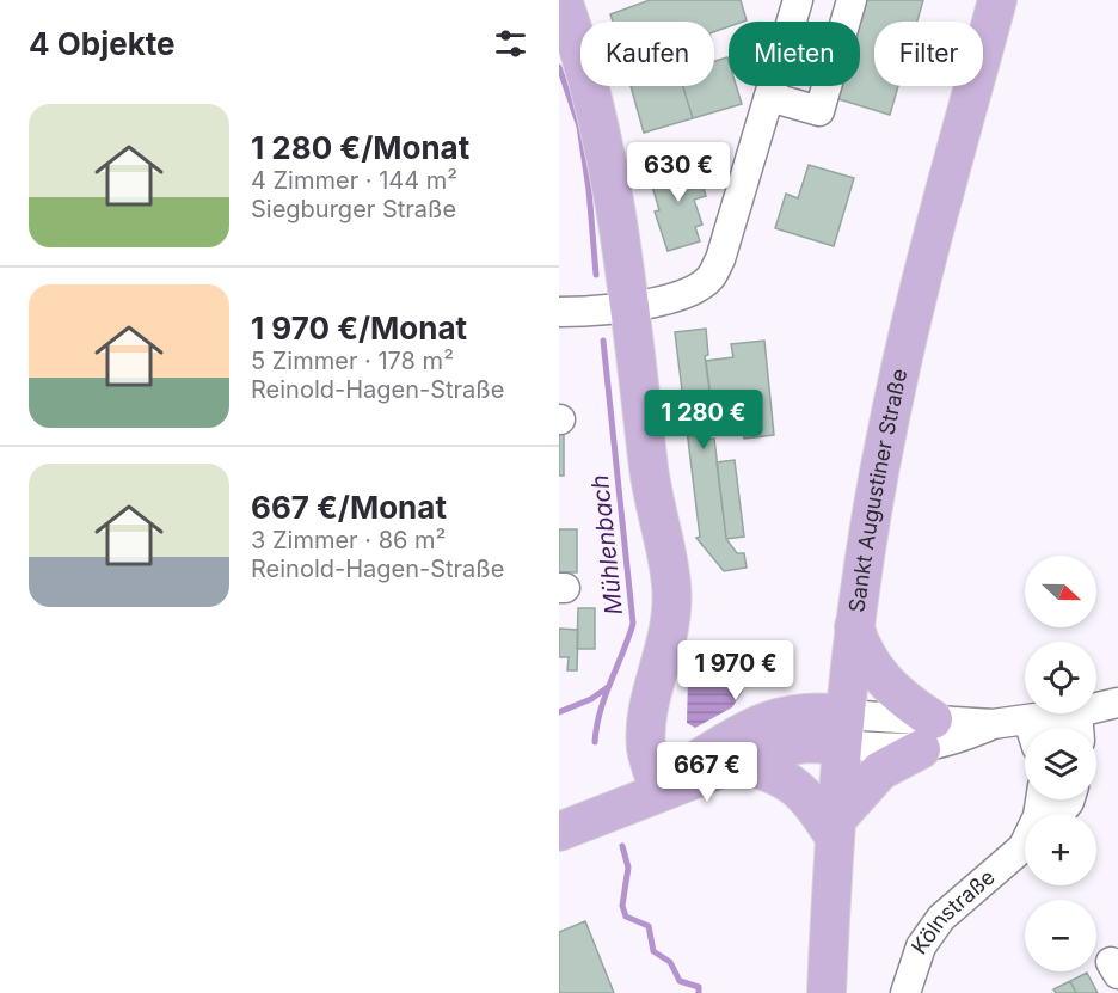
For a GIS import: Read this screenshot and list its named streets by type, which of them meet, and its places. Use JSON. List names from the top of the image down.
{
  "streets": {
    "main road": ["Sankt Augustiner Straße"],
    "street": ["Kölnstraße"]
  },
  "water": ["Mühlenbach"],
  "north": "right",
  "page": {
    "heading": "4 Objekte",
    "chip": ["Kaufen", "Mieten", "Filter"],
    "list": [
      {
        "name": "1 280 €/Monat",
        "note": "4 Zimmer · 144 m² · Siegburger Straße"
      },
      {
        "name": "1 970 €/Monat",
        "note": "5 Zimmer · 178 m² · Reinold-Hagen-Straße"
      },
      {
        "name": "667 €/Monat",
        "note": "3 Zimmer · 86 m² · Reinold-Hagen-Straße"
      }
    ],
    "price": [
      "630 €",
      "1 280 €",
      "1 970 €",
      "667 €"
    ],
    "map_buttons": ["+", "−"]
  }
}
